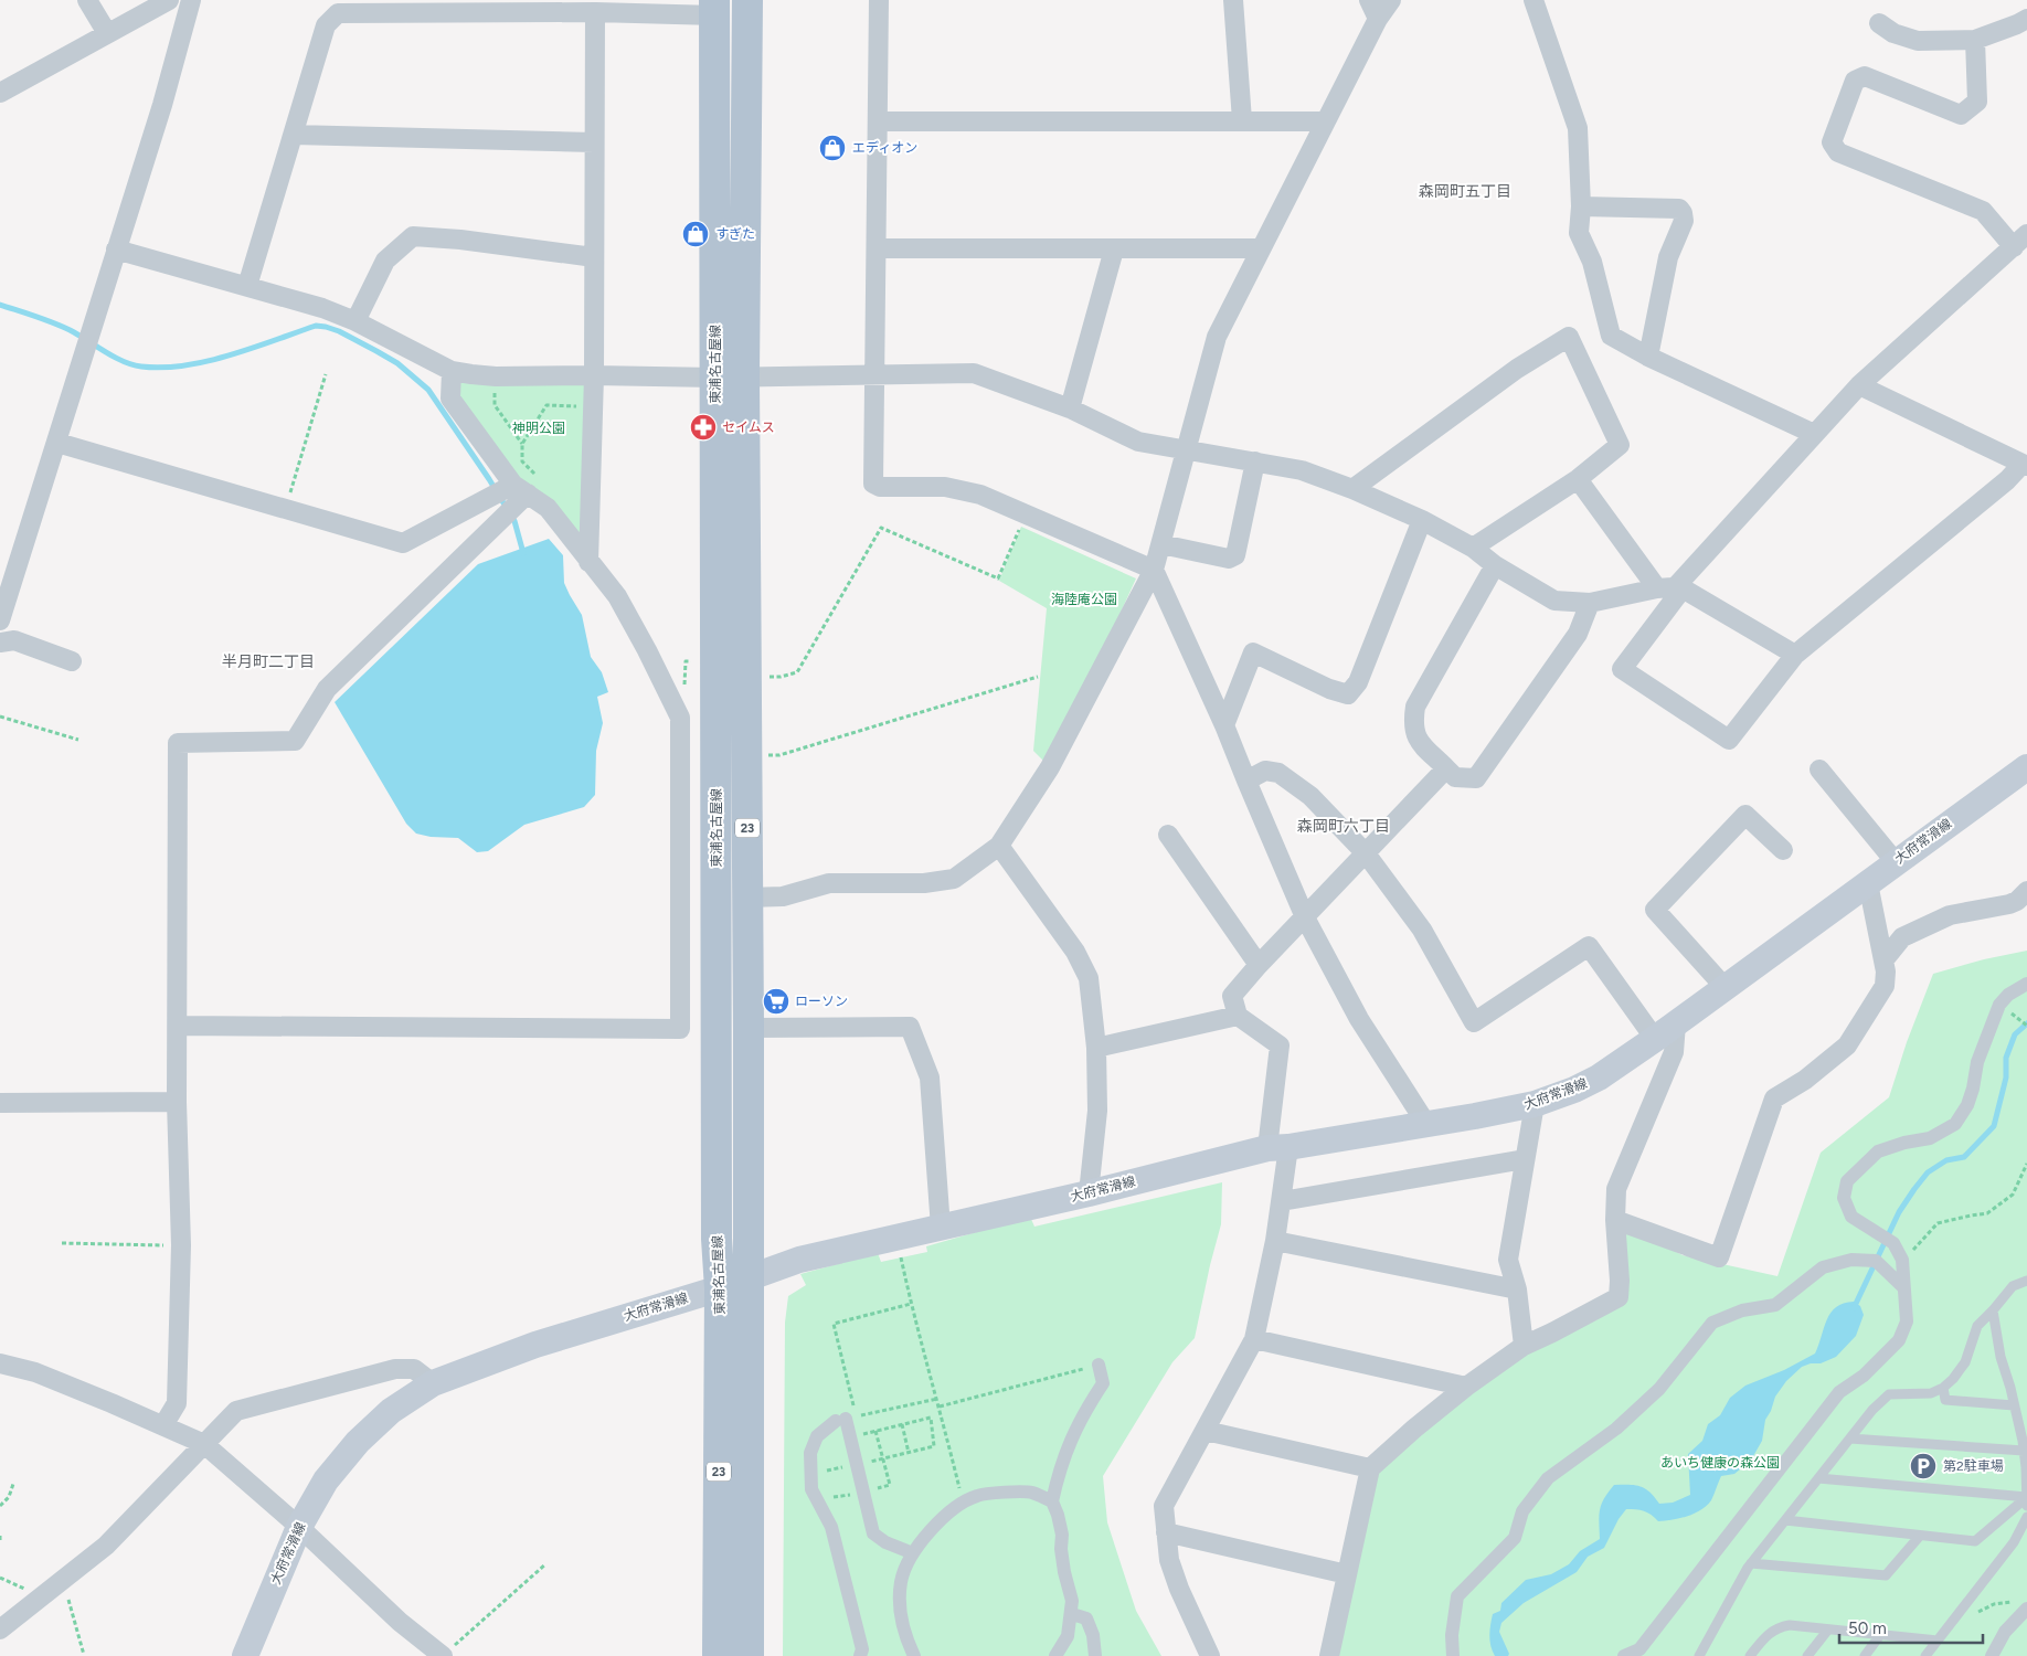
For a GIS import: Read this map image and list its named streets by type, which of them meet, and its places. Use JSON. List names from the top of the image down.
{
  "streets": {
    "main road": ["東浦名古屋線", "23", "大府常滑線"]
  },
  "crossings": [
    ["東浦名古屋線", "大府常滑線"]
  ],
  "districts": ["森岡町五丁目", "半月町二丁目", "森岡町六丁目"],
  "parks": ["神明公園", "海陸庵公園", "あいち健康の森公園"],
  "places": {
    "shop": ["エディオン", "すぎた"],
    "pharmacy": ["セイムス"],
    "supermarket": ["ローソン"],
    "parking": ["第2駐車場"]
  },
  "scale_bar": "50 m"
}
